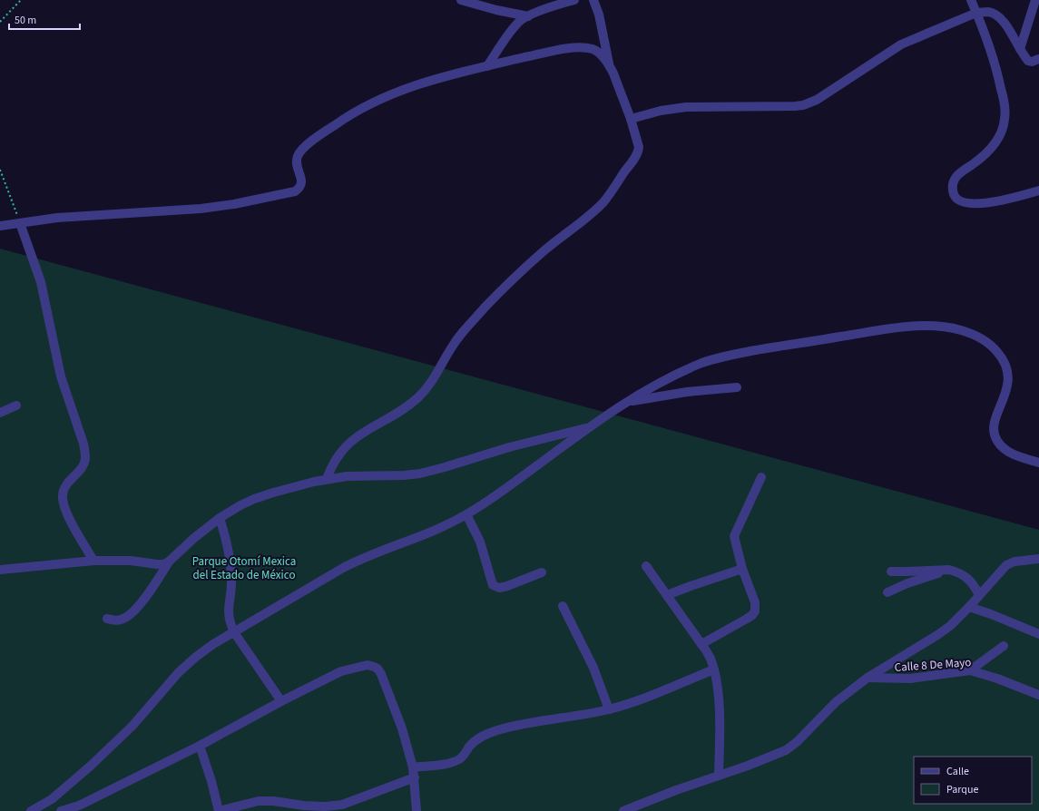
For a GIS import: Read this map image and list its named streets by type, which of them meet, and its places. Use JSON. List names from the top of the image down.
{
  "streets": {
    "street": ["Calle 8 De Mayo"]
  },
  "parks": ["Parque Otomí Mexica del Estado de México"],
  "legend": ["Calle", "Parque"],
  "scale_bar": "50 m"
}
